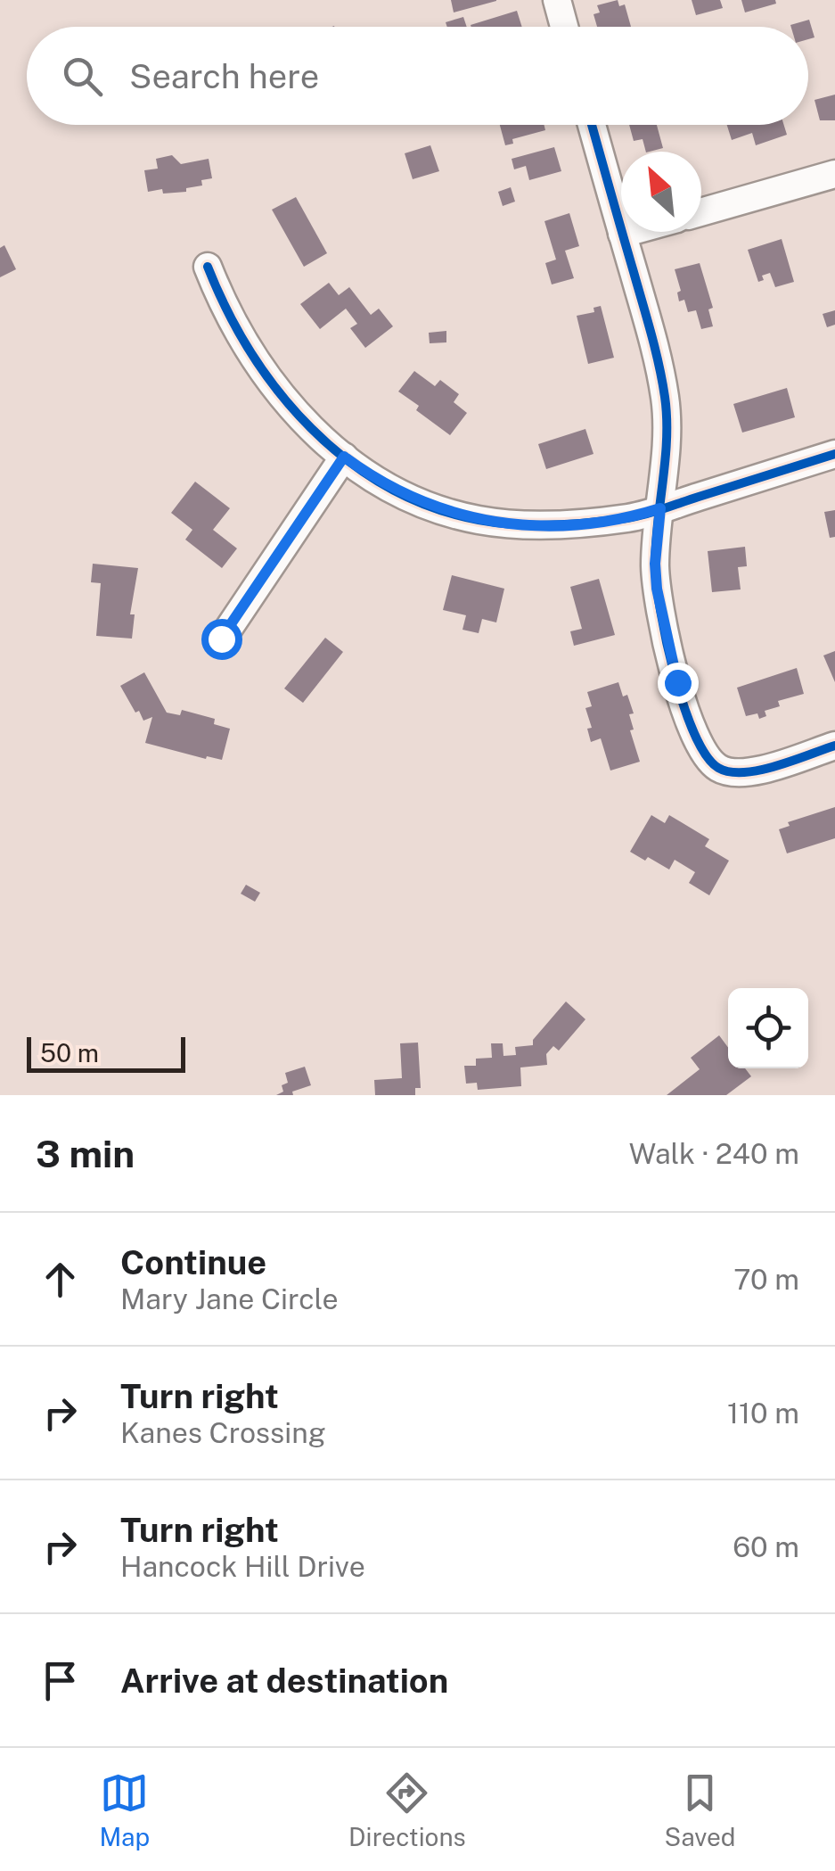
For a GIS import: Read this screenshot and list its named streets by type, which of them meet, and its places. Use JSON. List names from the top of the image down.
{
  "scale_bar": "50 m",
  "north": "top left",
  "page": {
    "search": "Search here",
    "scale": "50 m",
    "heading": ["3 min", "Walk · 240 m"],
    "list": [
      ["Continue", "Mary Jane Circle", "70 m"],
      ["Turn right", "Kanes Crossing", "110 m"],
      ["Turn right", "Hancock Hill Drive", "60 m"],
      "Arrive at destination"
    ],
    "nav": ["Map", "Directions", "Saved"]
  }
}
